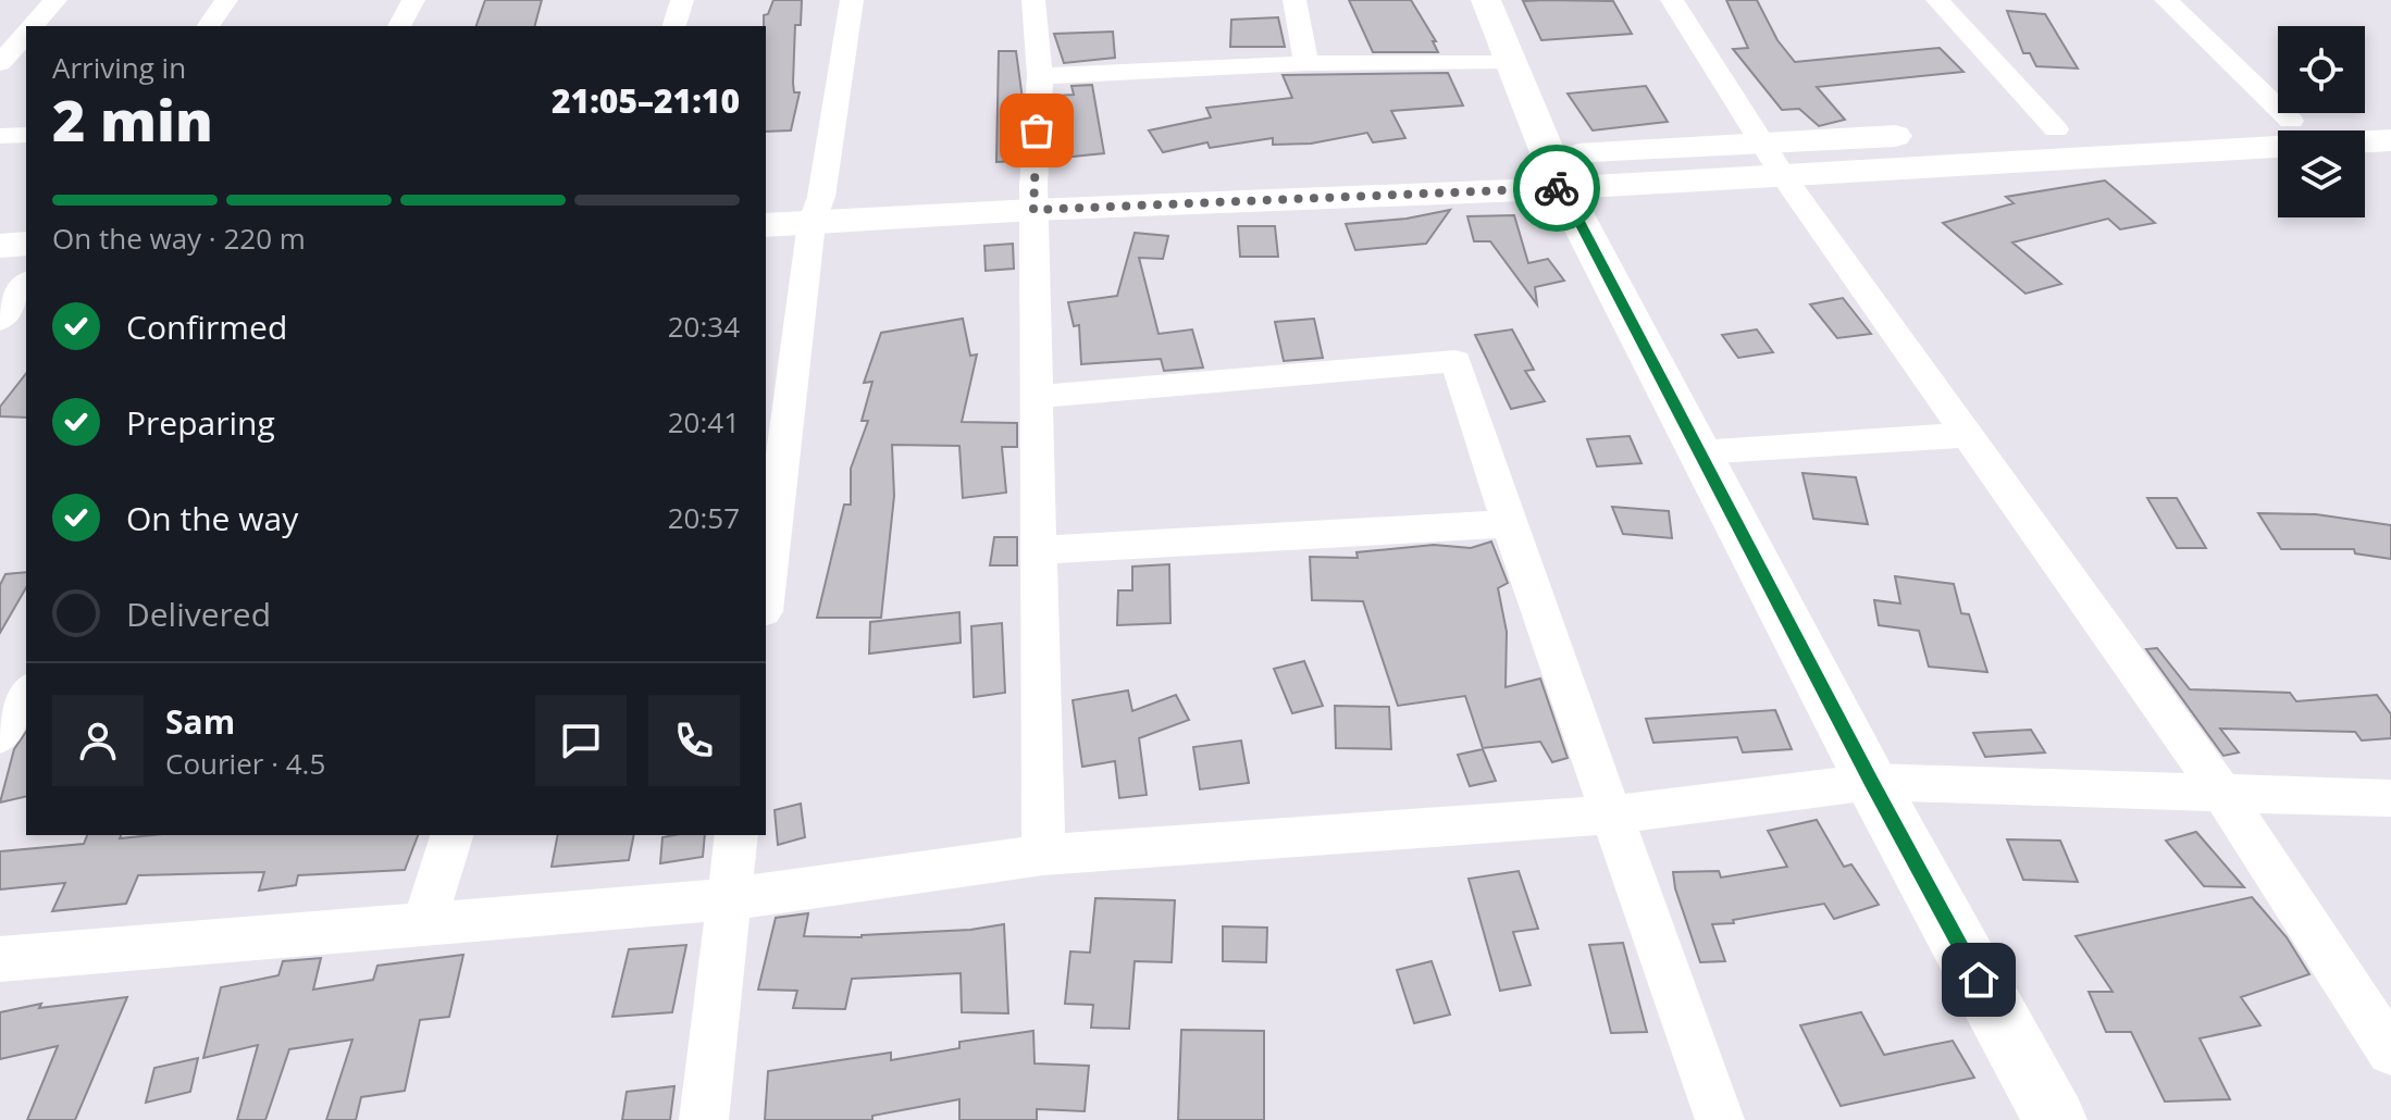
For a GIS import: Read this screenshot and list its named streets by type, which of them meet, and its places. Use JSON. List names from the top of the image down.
{
  "page": {
    "heading": ["2 min", "Arriving in", "21:05–21:10"],
    "panel": ["Sam", "Courier · 4.5"],
    "bar": "On the way · 220 m",
    "list": [
      ["Confirmed", "20:34"],
      ["Preparing", "20:41"],
      ["On the way", "20:57"],
      "Delivered"
    ]
  }
}
